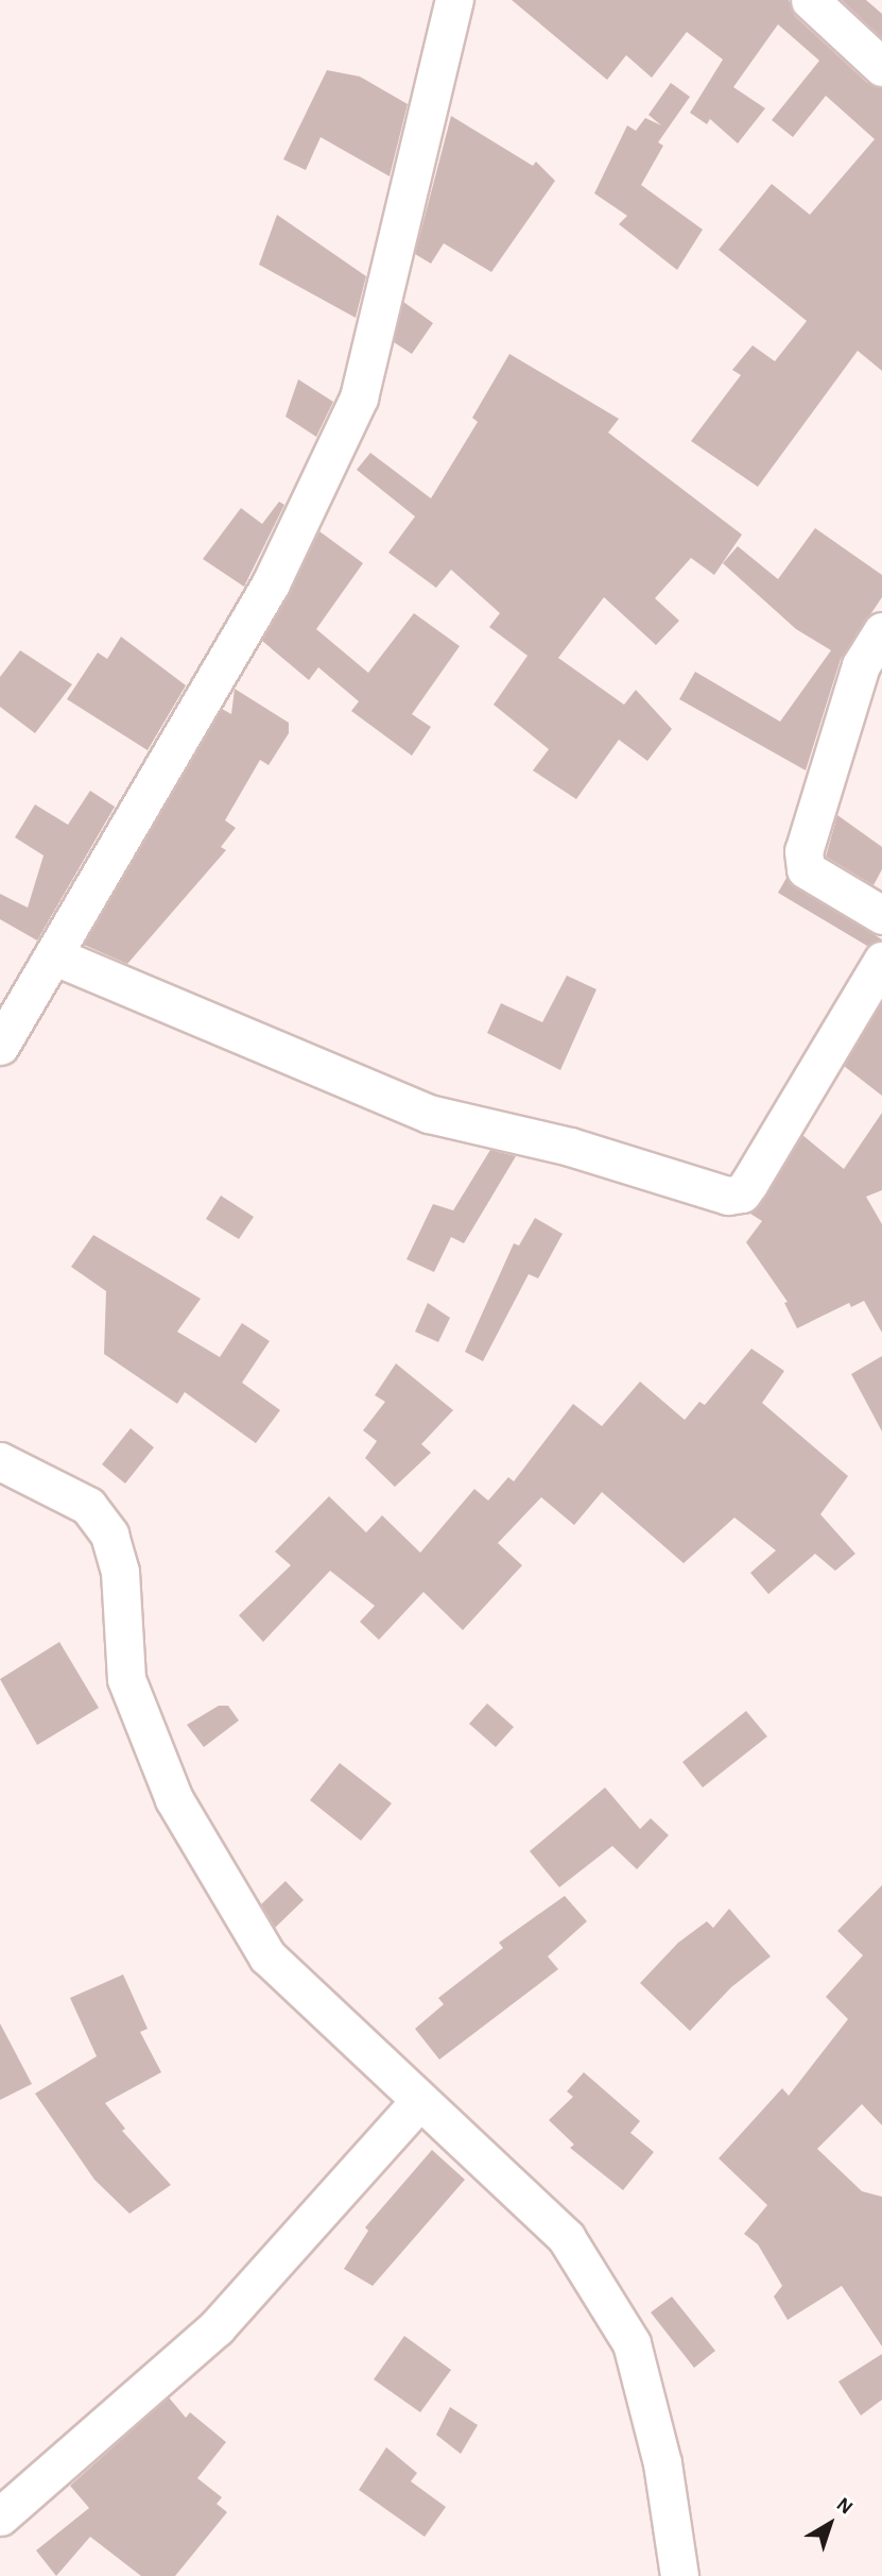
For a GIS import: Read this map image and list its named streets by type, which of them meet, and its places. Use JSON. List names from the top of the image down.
{
  "north": "top right"
}
